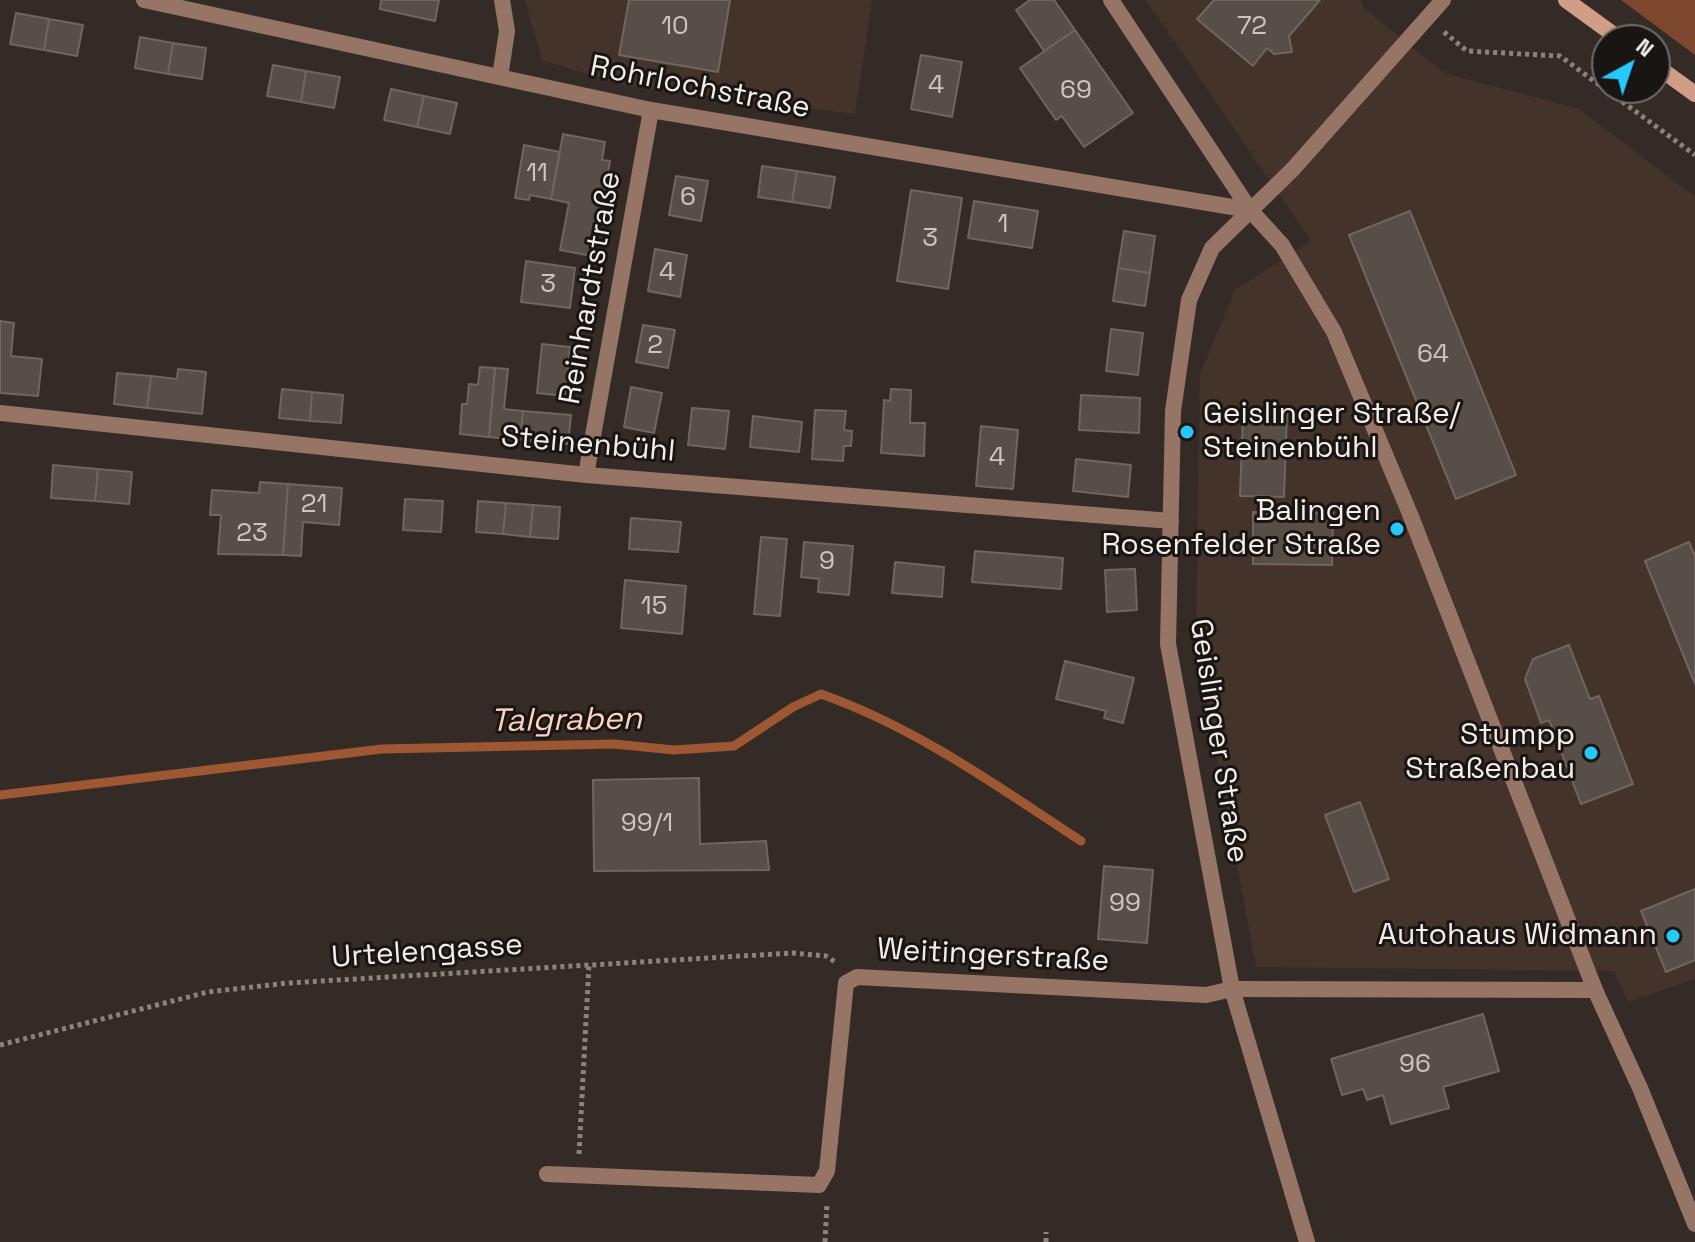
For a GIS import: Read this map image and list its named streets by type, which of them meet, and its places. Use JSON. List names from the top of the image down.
{
  "streets": {
    "street": [
      "Rohrlochstraße",
      "Reinhardtstraße",
      "Steinenbühl",
      "Geislinger Straße",
      "Weitingerstraße"
    ],
    "path": ["Urtelengasse"]
  },
  "crossings": [
    ["Rohrlochstraße", "Reinhardtstraße"],
    ["Rohrlochstraße", "Geislinger Straße"],
    ["Reinhardtstraße", "Steinenbühl"],
    ["Steinenbühl", "Geislinger Straße"],
    ["Geislinger Straße", "Weitingerstraße"],
    ["Urtelengasse", "Weitingerstraße"]
  ],
  "water": ["Talgraben"],
  "places": [
    "Geislinger Straße/ Steinenbühl",
    "Balingen Rosenfelder Straße",
    "Stumpp Straßenbau",
    "Autohaus Widmann"
  ],
  "house_numbers": [
    "10",
    "72",
    "4",
    "69",
    "11",
    "6",
    "1",
    "3",
    "4",
    "3",
    "2",
    "64",
    "4",
    "21",
    "23",
    "9",
    "15",
    "99/1",
    "99",
    "96"
  ],
  "north": "top right"
}
